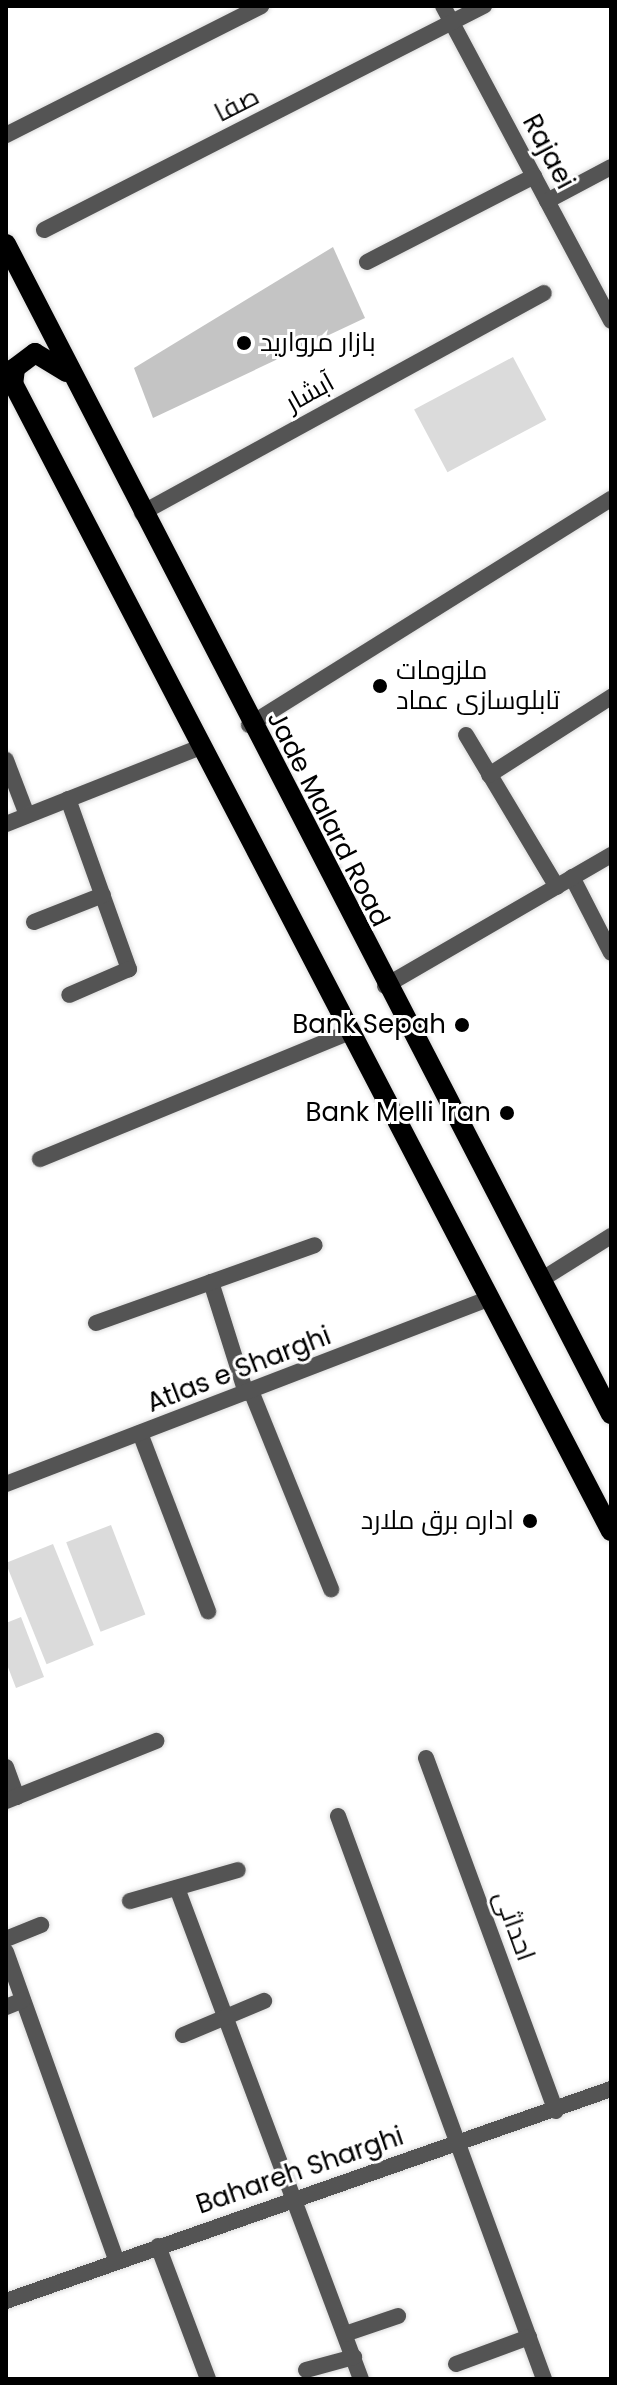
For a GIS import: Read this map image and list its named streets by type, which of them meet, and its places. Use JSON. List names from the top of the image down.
{
  "streets": {
    "main road": ["Jade Malard Road"],
    "street": [
      "صفا",
      "Rajaei",
      "آبشار",
      "Atlas e Sharghi",
      "احداثی",
      "Bahareh Sharghi"
    ]
  },
  "crossings": [
    ["صفا", "Rajaei"],
    ["آبشار", "Jade Malard Road"],
    ["احداثی", "Bahareh Sharghi"]
  ],
  "places": [
    "بازار مروارید",
    "ملزومات تابلوسازی عماد",
    "Bank Sepah",
    "Bank Melli Iran",
    "اداره برق ملارد"
  ]
}
